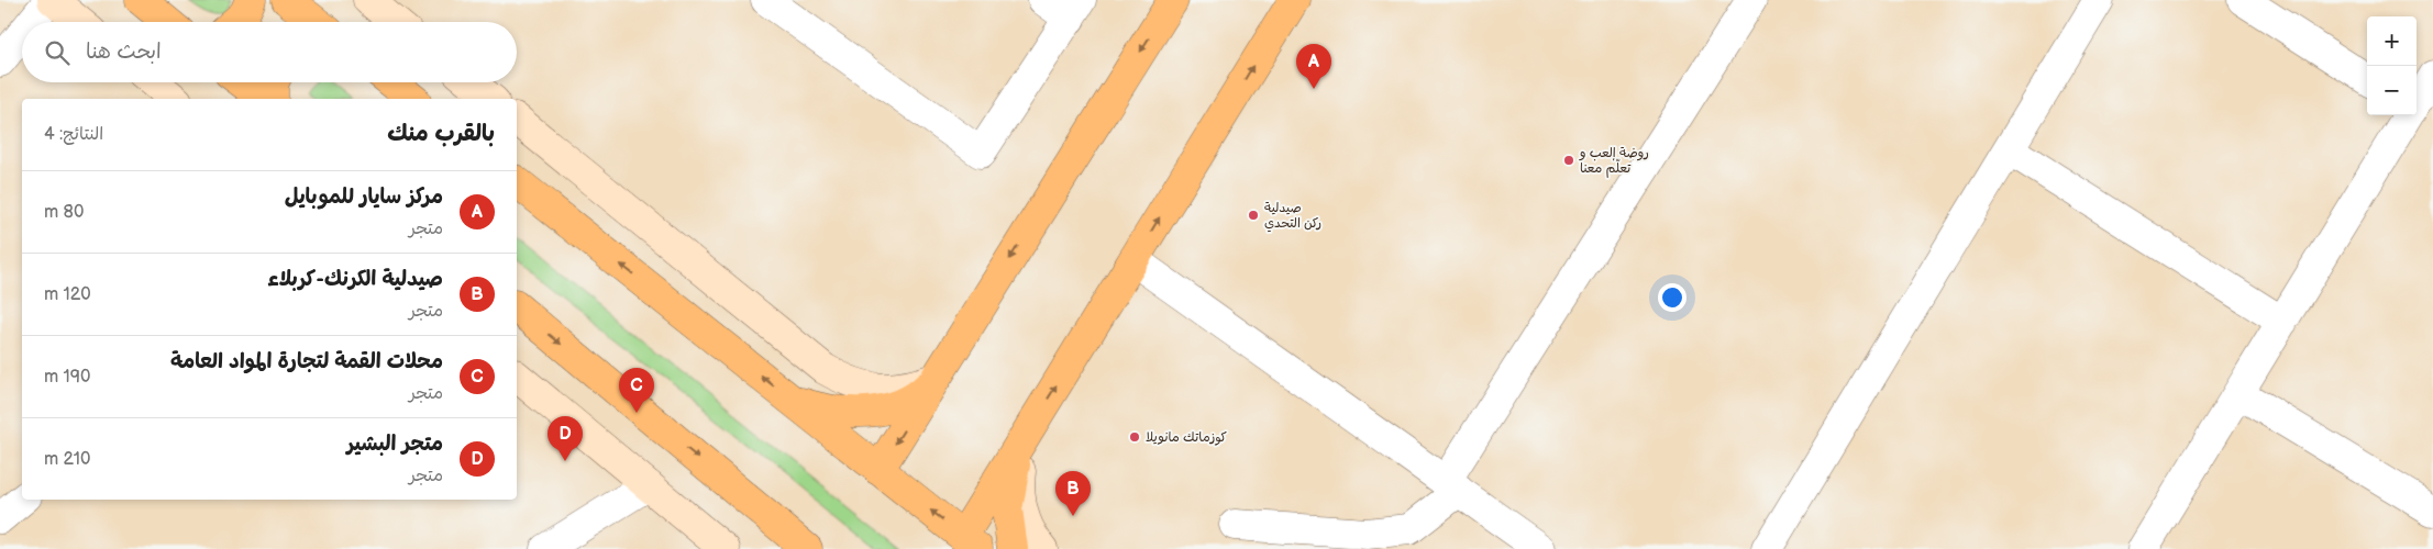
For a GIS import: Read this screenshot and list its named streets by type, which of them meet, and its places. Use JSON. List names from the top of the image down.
{
  "places": ["روضة إلعب و تعلّم معنا", "صيدلية ركن التحدي", "كوزماتك مانويلا"],
  "page": {
    "map_buttons": ["+", "−"],
    "search": "ابحث هنا",
    "pins": [
      "A",
      "C",
      "D",
      "B"
    ],
    "heading": ["بالقرب منك", "النتائج: 4"],
    "list": [
      {
        "mark": "A",
        "name": "مركز سايار للموبايل",
        "note": "متجر",
        "value": "80 m"
      },
      {
        "mark": "B",
        "name": "صيدلية الكرنك-كربلاء",
        "note": "متجر",
        "value": "120 m"
      },
      {
        "mark": "C",
        "name": "محلات القمة لتجارة المواد العامة",
        "note": "متجر",
        "value": "190 m"
      },
      {
        "mark": "D",
        "name": "متجر البشير",
        "note": "متجر",
        "value": "210 m"
      }
    ]
  }
}
